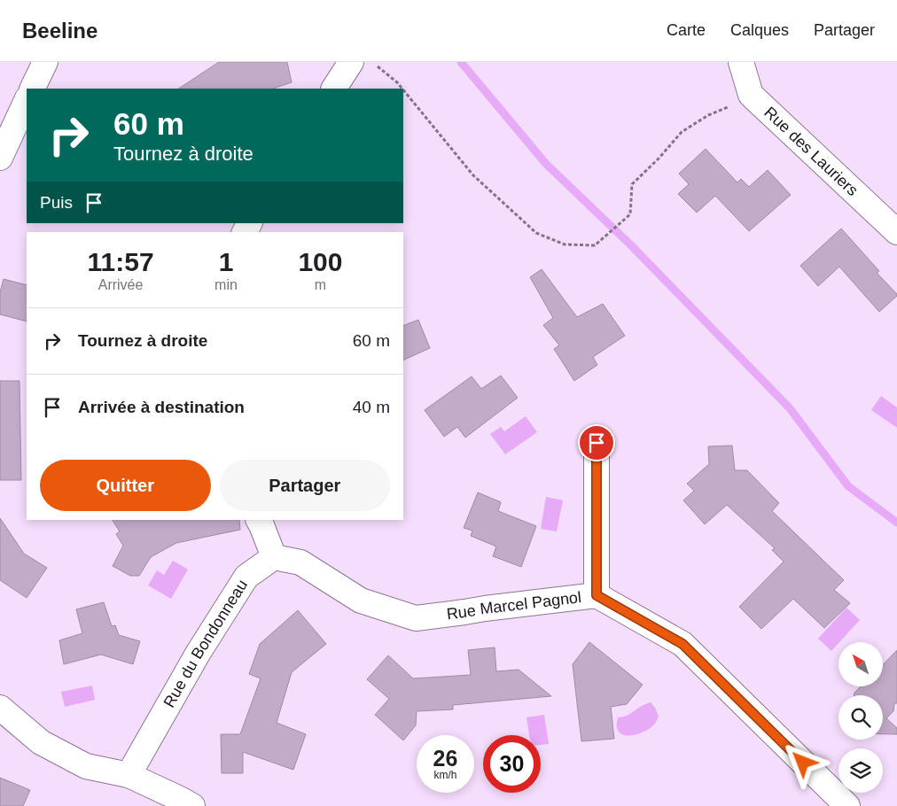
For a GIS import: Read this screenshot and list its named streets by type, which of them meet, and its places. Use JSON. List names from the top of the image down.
{
  "streets": {
    "street": ["Rue des Lauriers", "Rue Marcel Pagnol", "Rue du Bondonneau"]
  },
  "crossings": [
    ["Rue Marcel Pagnol", "Rue du Bondonneau"]
  ],
  "north": "top left",
  "page": {
    "header": "Beeline",
    "nav": ["Carte", "Calques", "Partager"],
    "turn": ["60 m", "Tournez à droite"],
    "then": "Puis",
    "eta": [
      "11:57",
      "Arrivée",
      "1",
      "min",
      "100",
      "m"
    ],
    "list": [
      {
        "name": "Tournez à droite",
        "value": "60 m"
      },
      {
        "name": "Arrivée à destination",
        "value": "40 m"
      }
    ],
    "buttons": ["Quitter", "Partager"],
    "speed": "26 km/h",
    "limit": "30"
  }
}
